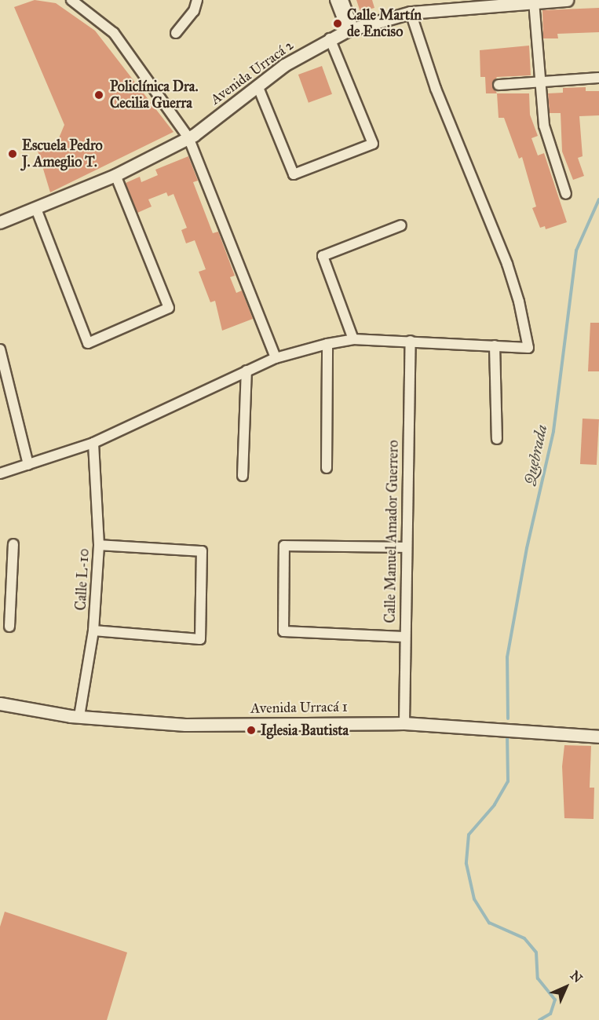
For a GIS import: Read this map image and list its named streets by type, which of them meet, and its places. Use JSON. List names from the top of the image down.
{
  "streets": {
    "street": [
      "Avenida Urracá 2",
      "Calle Manuel Amador Guerrero",
      "Calle L-10",
      "Avenida Urracá 1"
    ]
  },
  "crossings": [
    ["Calle Manuel Amador Guerrero", "Avenida Urracá 1"],
    ["Calle L-10", "Avenida Urracá 1"]
  ],
  "water": ["Quebrada"],
  "places": [
    "Calle Martín de Enciso",
    "Policlínica Dra. Cecilia Guerra",
    "Escuela Pedro J. Ameglio T.",
    "Iglesia Bautista"
  ],
  "north": "top right"
}
